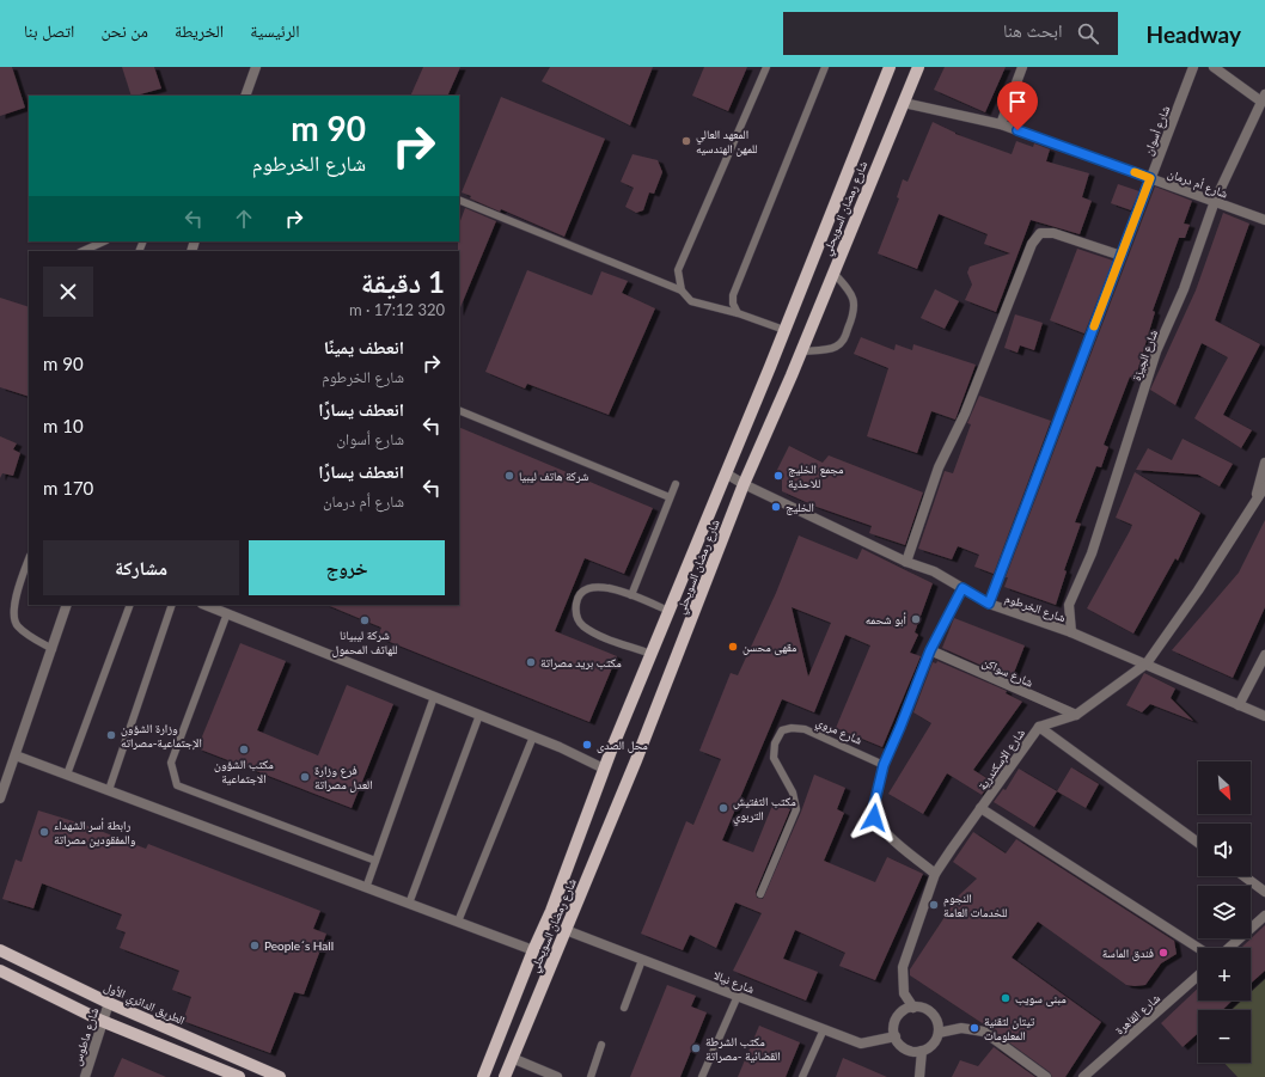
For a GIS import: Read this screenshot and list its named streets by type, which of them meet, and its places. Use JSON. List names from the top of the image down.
{
  "streets": {
    "main road": ["شارع رمضان السويحلي", "الطريق الدائري الأول"],
    "street": [
      "شارع أسوان",
      "شارع أم درمان",
      "شارع الجيزة",
      "شارع الخرطوم",
      "شارع سواكن",
      "شارع الإسكندرية",
      "شارع نيالا",
      "شارع القاهرة",
      "شارع ماطوس"
    ],
    "lane": ["شارع مروي"]
  },
  "crossings": [
    ["شارع أسوان", "شارع أم درمان"],
    ["شارع أسوان", "شارع الخرطوم"],
    ["شارع أم درمان", "شارع رمضان السويحلي"],
    ["شارع أم درمان", "شارع الجيزة"],
    ["شارع رمضان السويحلي", "شارع الخرطوم"],
    ["شارع رمضان السويحلي", "شارع نيالا"],
    ["شارع الجيزة", "شارع الخرطوم"],
    ["شارع الخرطوم", "شارع الإسكندرية"],
    ["شارع سواكن", "شارع الإسكندرية"],
    ["شارع الإسكندرية", "شارع نيالا"],
    ["الطريق الدائري الأول", "شارع ماطوس"]
  ],
  "places": [
    "المعهد العالي للمهن الهندسيه",
    "شركة هاتف ليبيا",
    "مجمع الخليج للاحذية",
    "الخليج",
    "أبو شحمه",
    "شركة ليبيانا للهاتف المحمول",
    "مقهى محسن",
    "مكتب بريد مصراتة",
    "وزارة الشؤون الإجتماعية-مصراته",
    "محل الصدى",
    "مكتب الشؤون الاجتماعية",
    "فرع وزارة العدل مصراتة",
    "مكتب التفتيش التربوي",
    "رابطة أسر الشهداء والمفقودين مصراتة",
    "النجوم للخدمات العامة",
    "People´s Hall",
    "فندق الماسة",
    "مبنى سويب",
    "تيتان لتقنية المعلومات",
    "مكتب الشرطة القضائية -مصراتة"
  ],
  "north": "bottom right",
  "page": {
    "header": "Headway",
    "search": "ابحث هنا",
    "nav": [
      "الرئيسية",
      "الخريطة",
      "من نحن",
      "اتصل بنا"
    ],
    "turn": ["90 m", "شارع الخرطوم"],
    "heading": ["1 دقيقة", "320 m · 17:12"],
    "list": [
      {
        "name": "انعطف يمينًا",
        "note": "شارع الخرطوم",
        "value": "90 m"
      },
      {
        "name": "انعطف يسارًا",
        "note": "شارع أسوان",
        "value": "10 m"
      },
      {
        "name": "انعطف يسارًا",
        "note": "شارع أم درمان",
        "value": "170 m"
      }
    ],
    "buttons": ["خروج", "مشاركة"],
    "map_buttons": ["+", "−"]
  }
}
